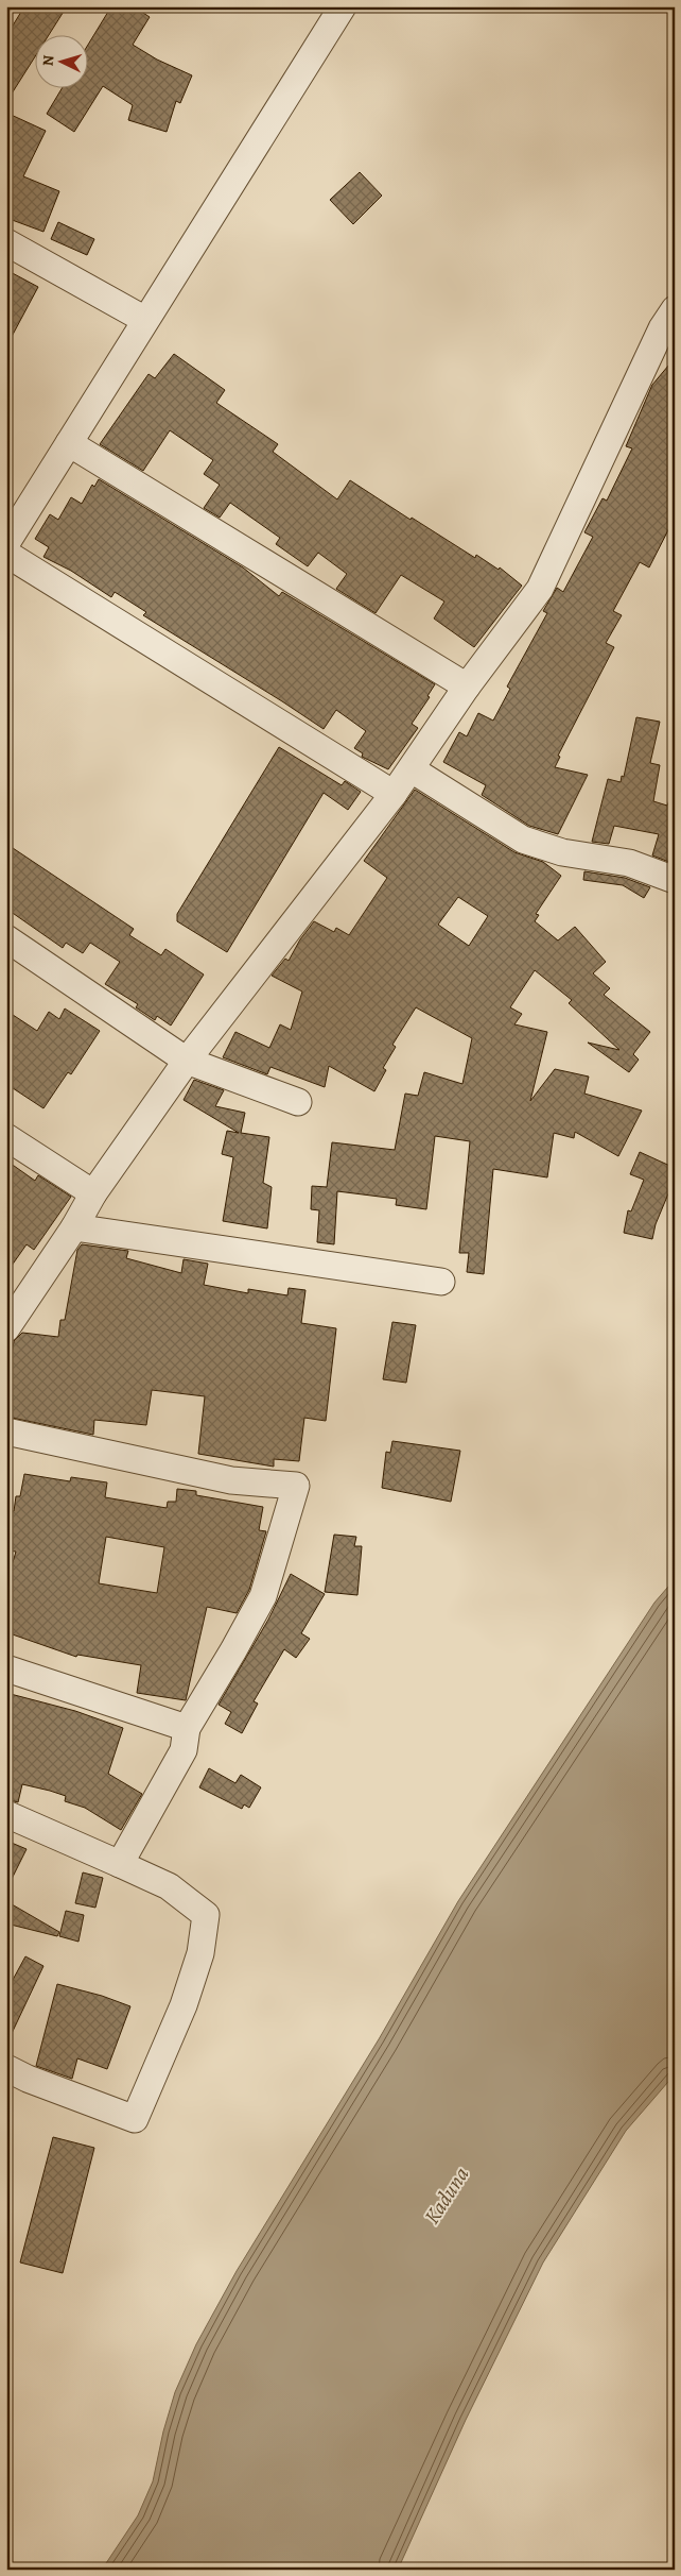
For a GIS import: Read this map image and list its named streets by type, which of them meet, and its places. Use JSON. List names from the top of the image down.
{
  "water": ["Kaduna"],
  "north": "left"
}
